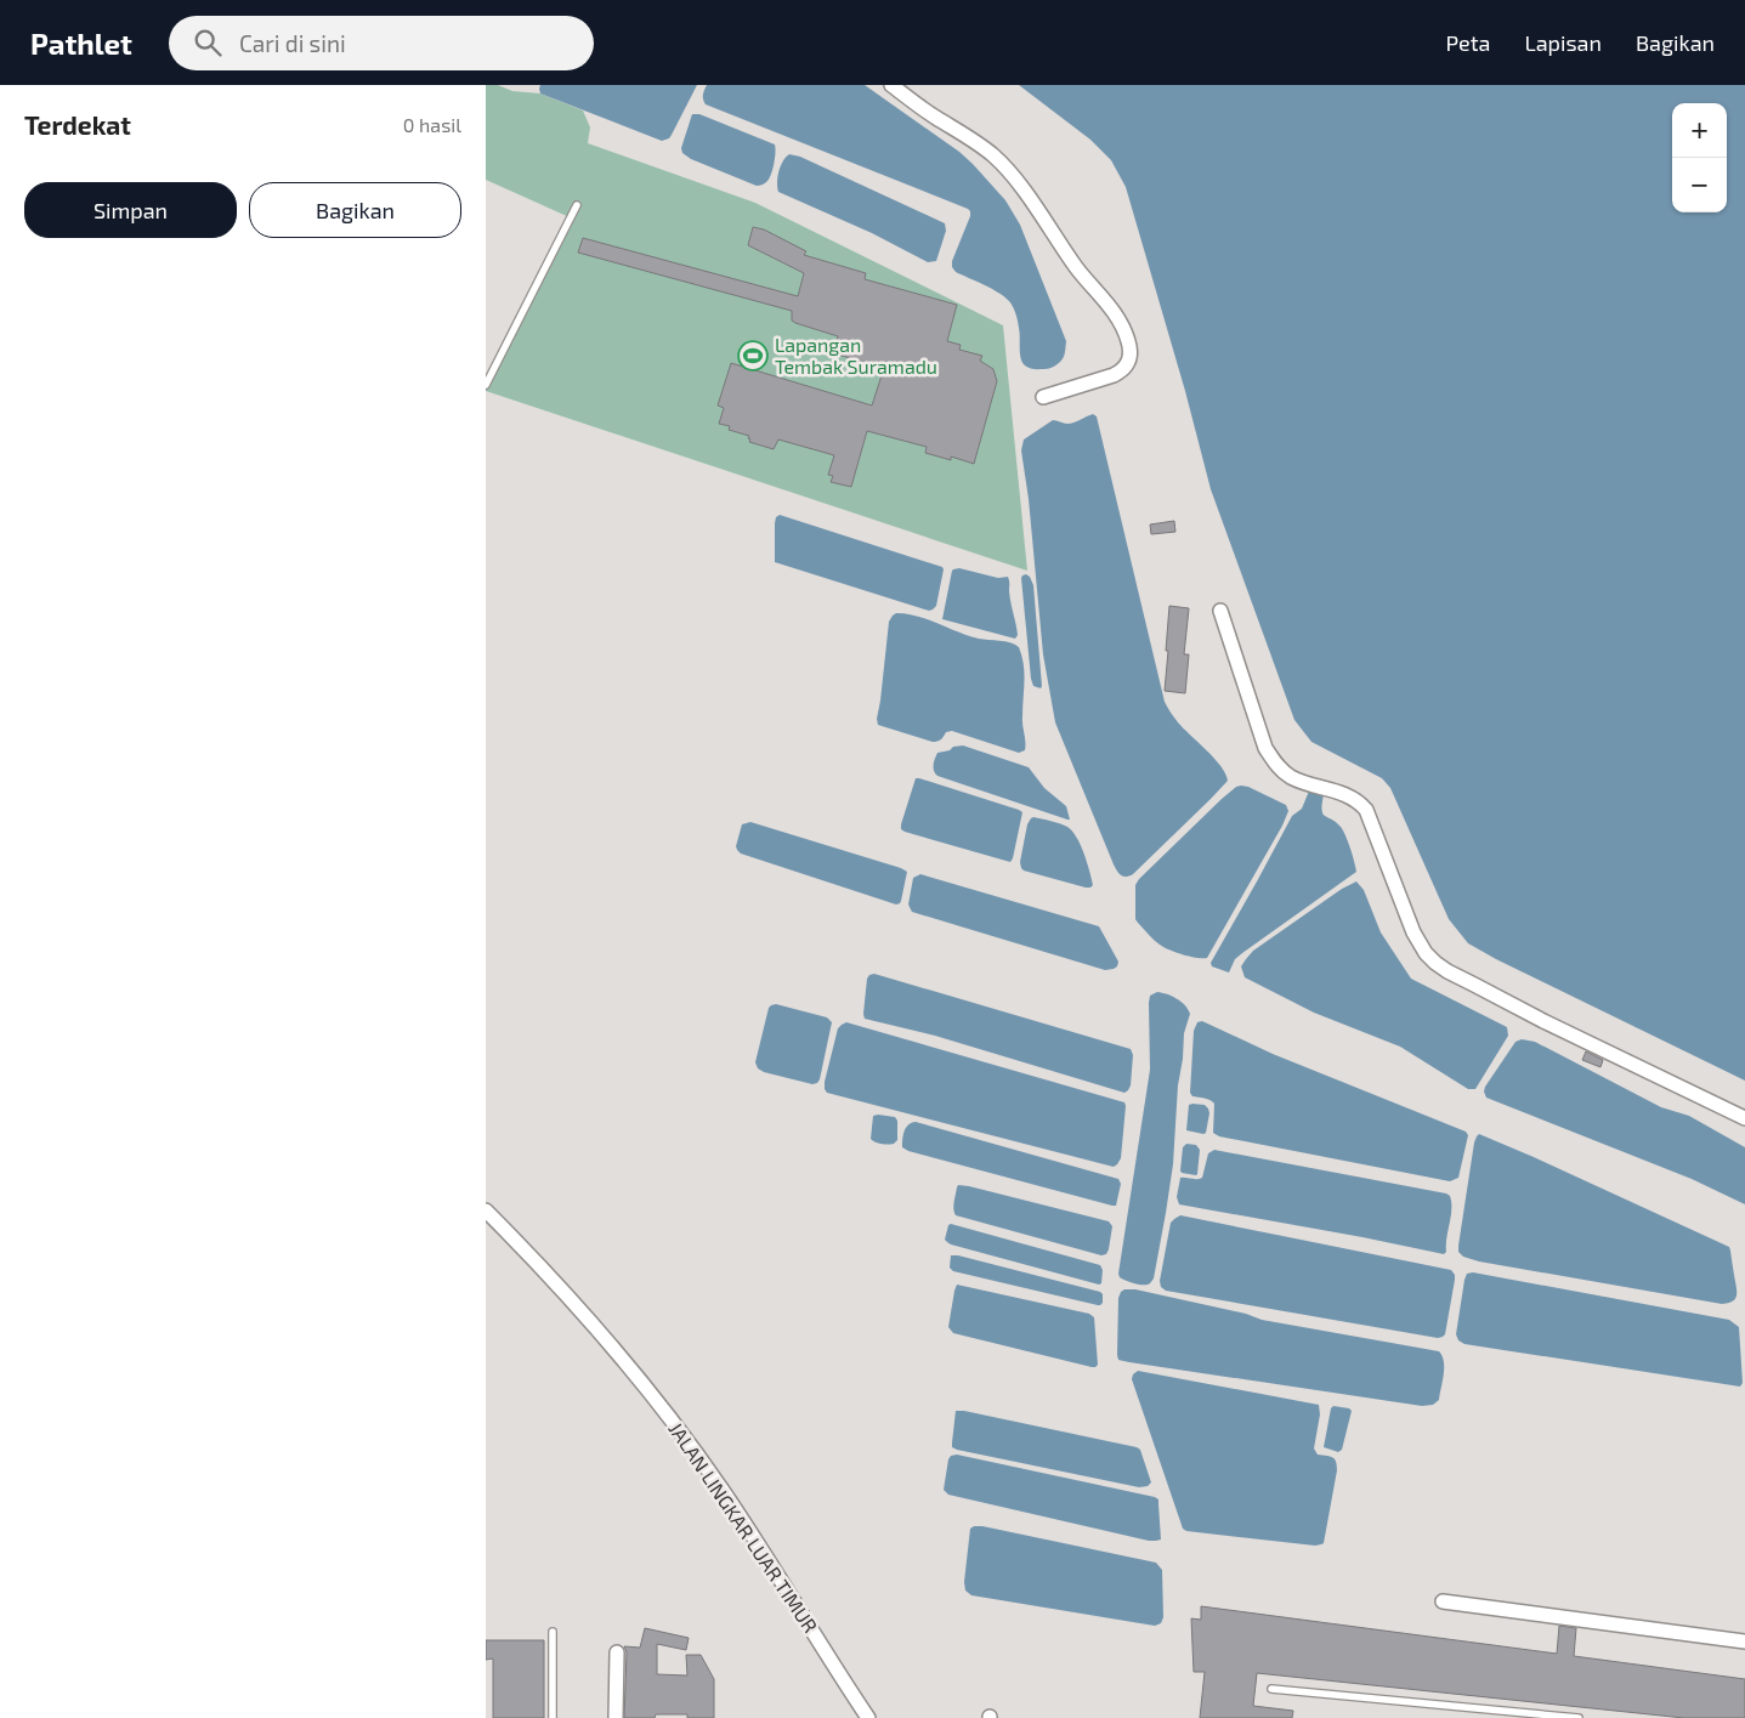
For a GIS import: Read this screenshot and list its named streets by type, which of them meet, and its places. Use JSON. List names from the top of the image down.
{
  "streets": {
    "street": ["JALAN LINGKAR LUAR TIMUR"]
  },
  "places": {
    "sports": ["Lapangan Tembak Suramadu"]
  },
  "page": {
    "header": "Pathlet",
    "search": "Cari di sini",
    "nav": ["Peta", "Lapisan", "Bagikan"],
    "heading": ["Terdekat", "0 hasil"],
    "map_buttons": ["+", "−"],
    "buttons": ["Simpan", "Bagikan"]
  }
}
